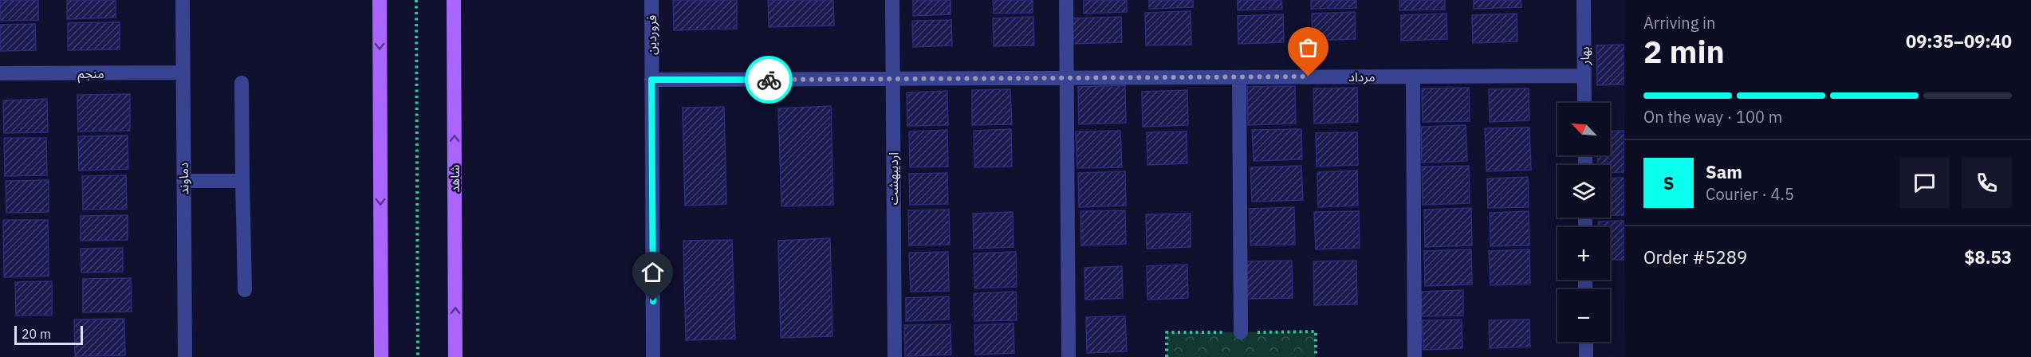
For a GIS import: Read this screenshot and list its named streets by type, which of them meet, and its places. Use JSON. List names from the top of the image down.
{
  "streets": {
    "main road": ["شاهد"],
    "street": [
      "فروردین",
      "بهار",
      "منجم",
      "مرداد",
      "دماوند",
      "اردیبهشت"
    ]
  },
  "crossings": [
    ["فروردین", "مرداد"],
    ["بهار", "مرداد"],
    ["منجم", "دماوند"],
    ["مرداد", "اردیبهشت"]
  ],
  "scale_bar": "20 m",
  "north": "top left",
  "page": {
    "heading": ["2 min", "Arriving in", "09:35–09:40"],
    "panel": [
      "Sam",
      "Courier · 4.5",
      "Order #5289",
      "$8.53"
    ],
    "bar": "On the way · 100 m",
    "map_buttons": ["+", "−"],
    "round": "S",
    "scale": "20 m"
  }
}
